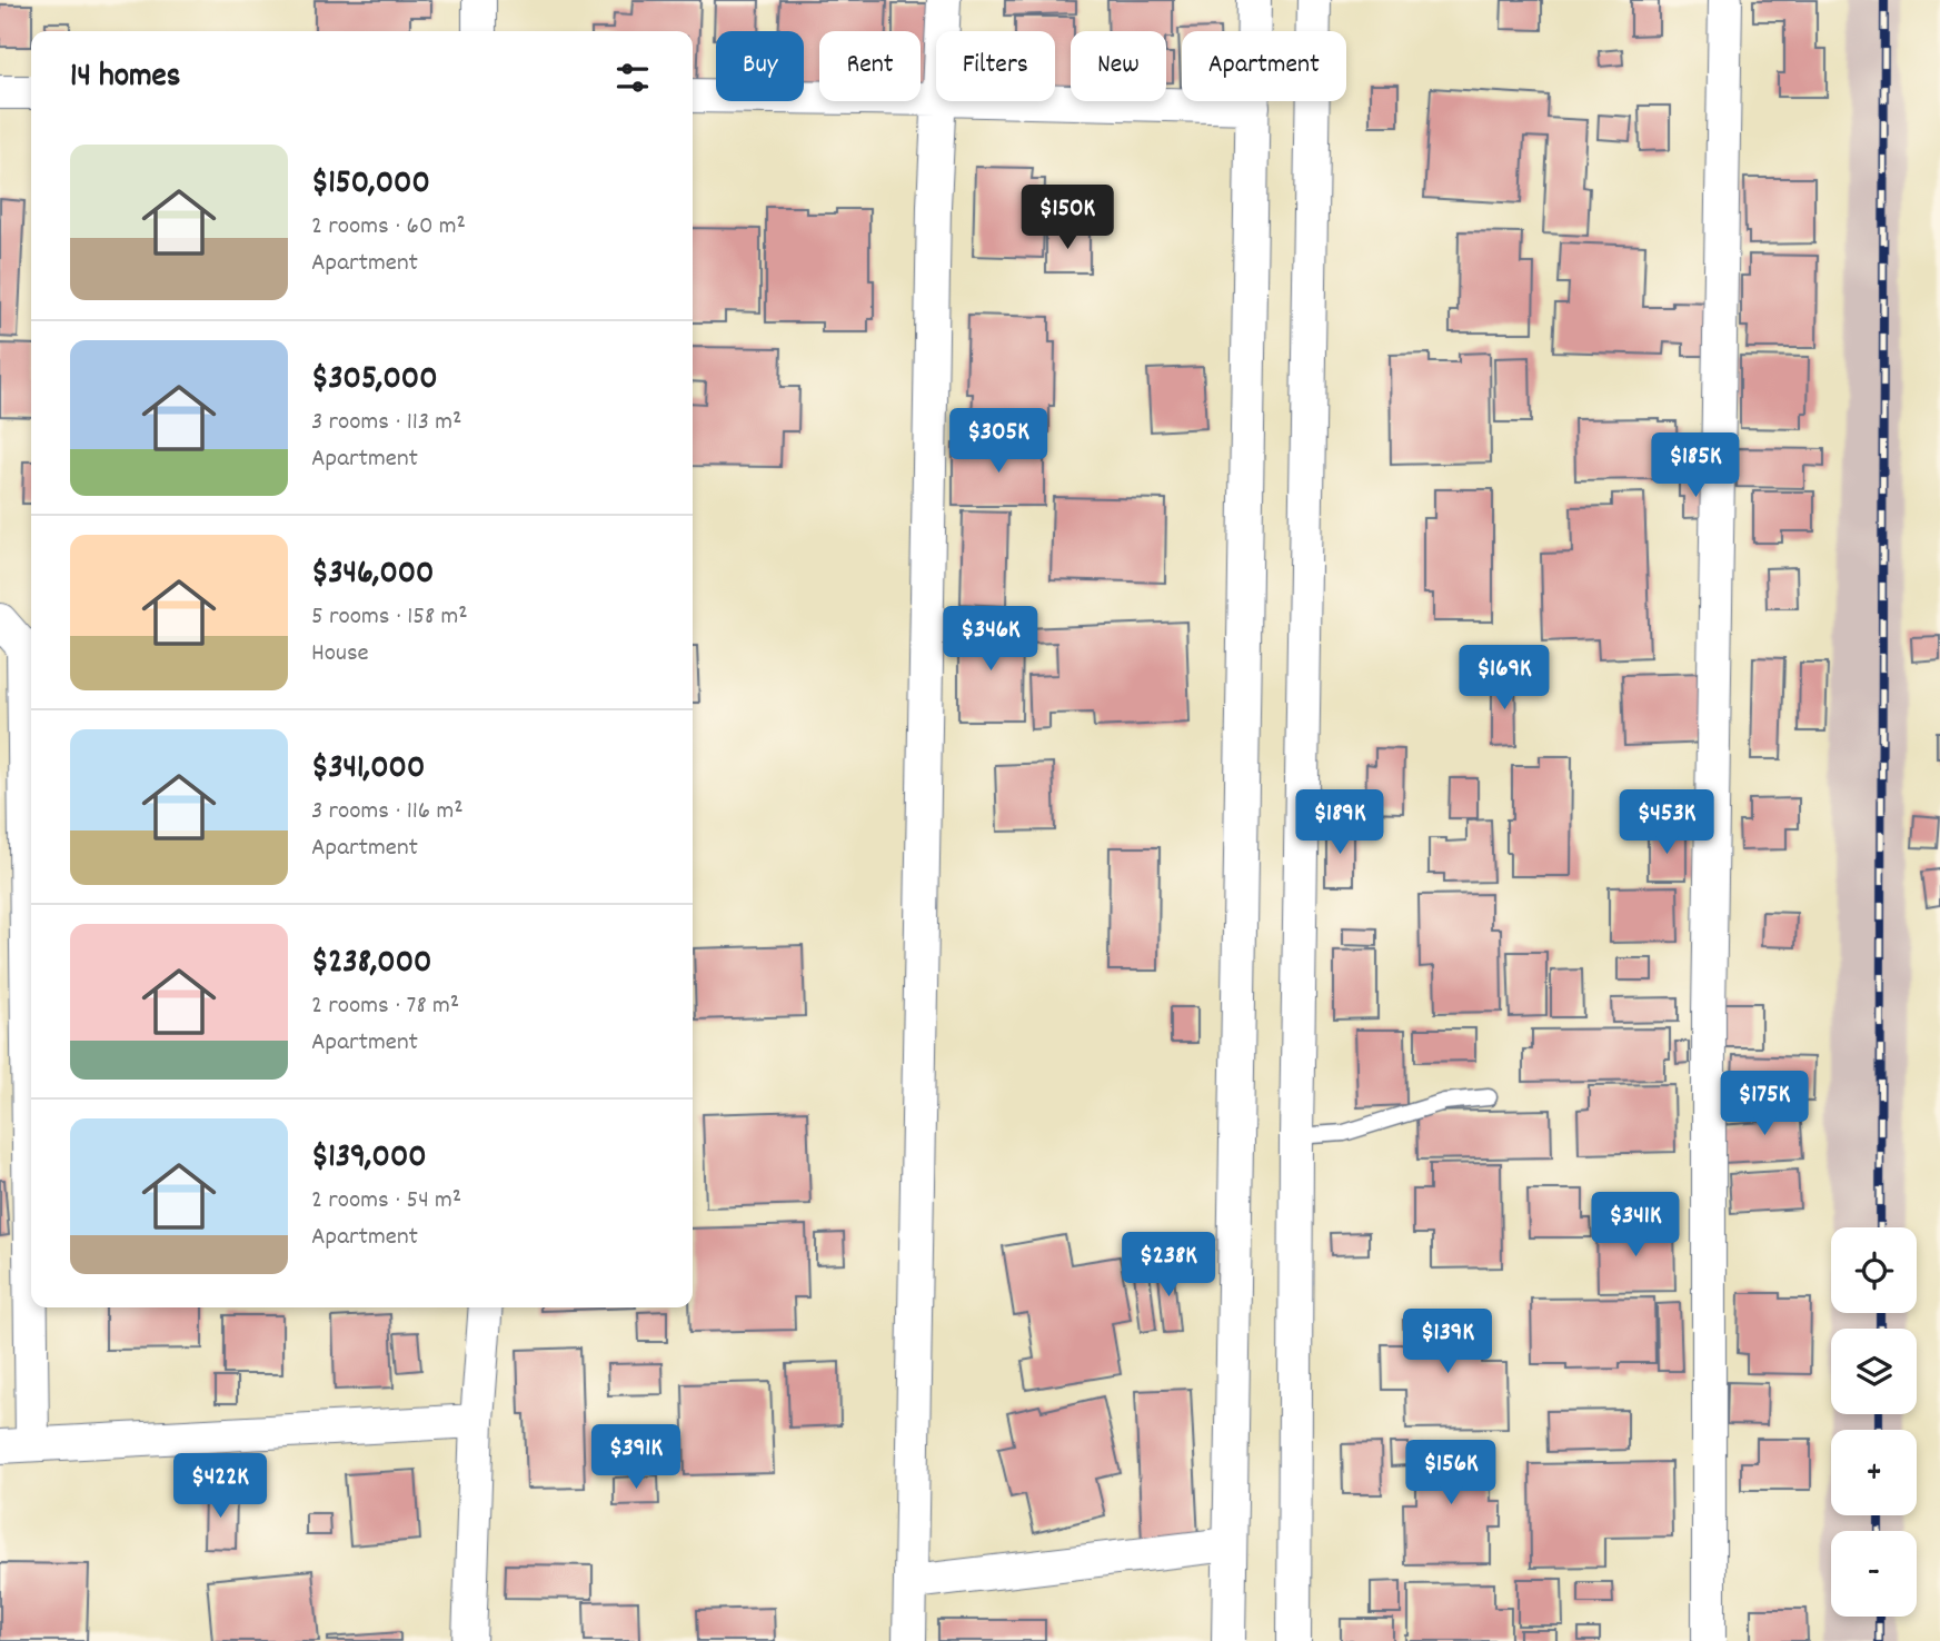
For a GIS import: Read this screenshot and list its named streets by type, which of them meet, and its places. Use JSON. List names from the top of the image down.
{
  "page": {
    "chip": [
      "Buy",
      "Rent",
      "Filters",
      "New",
      "Apartment"
    ],
    "heading": "14 homes",
    "list": [
      {
        "name": "$150,000",
        "note": "2 rooms · 60 m² · Apartment"
      },
      {
        "name": "$305,000",
        "note": "3 rooms · 113 m² · Apartment"
      },
      {
        "name": "$346,000",
        "note": "5 rooms · 158 m² · House"
      },
      {
        "name": "$341,000",
        "note": "3 rooms · 116 m² · Apartment"
      },
      {
        "name": "$238,000",
        "note": "2 rooms · 78 m² · Apartment"
      },
      {
        "name": "$139,000",
        "note": "2 rooms · 54 m² · Apartment"
      }
    ],
    "price": [
      "$150K",
      "$305K",
      "$185K",
      "$346K",
      "$169K",
      "$189K",
      "$453K",
      "$175K",
      "$341K",
      "$238K",
      "$139K",
      "$391K",
      "$156K",
      "$422K"
    ],
    "map_buttons": ["+", "−"]
  }
}
